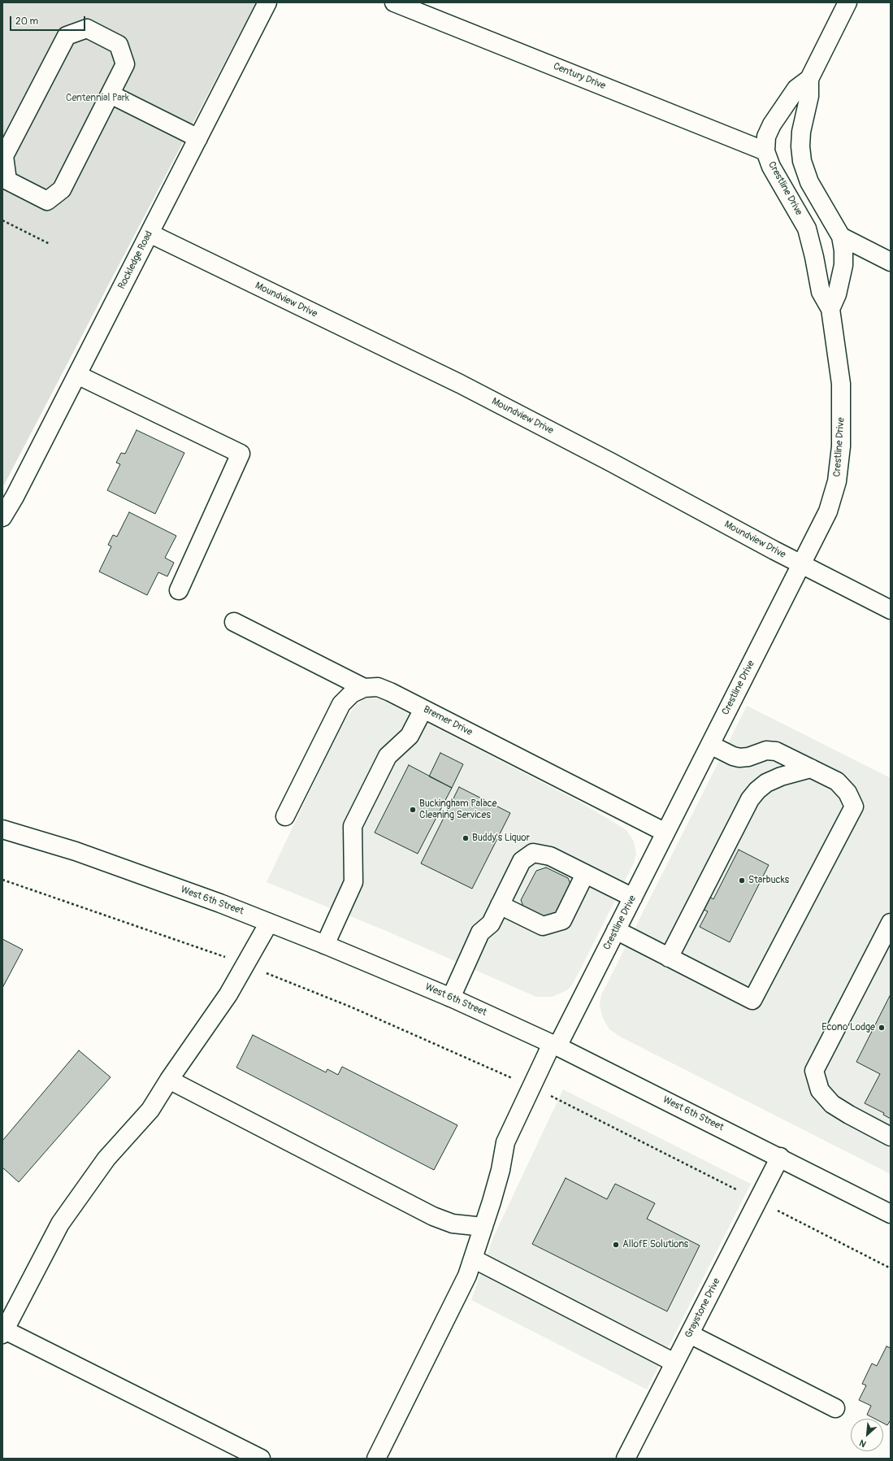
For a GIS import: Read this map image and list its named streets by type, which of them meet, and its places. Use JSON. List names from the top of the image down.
{
  "streets": {
    "street": [
      "Century Drive",
      "Crestline Drive",
      "Rockledge Road",
      "Moundview Drive",
      "Bremer Drive",
      "West 6th Street",
      "Graystone Drive"
    ]
  },
  "crossings": [
    ["Century Drive", "Crestline Drive"],
    ["Crestline Drive", "Moundview Drive"],
    ["Crestline Drive", "Bremer Drive"],
    ["Crestline Drive", "West 6th Street"],
    ["Rockledge Road", "Moundview Drive"],
    ["West 6th Street", "Graystone Drive"]
  ],
  "parks": ["Centennial Park"],
  "places": [
    "Buckingham Palace Cleaning Services",
    "Buddy's Liquor",
    "Starbucks",
    "Econo Lodge",
    "AllofE Solutions"
  ],
  "scale_bar": "20 m",
  "north": "bottom left"
}
